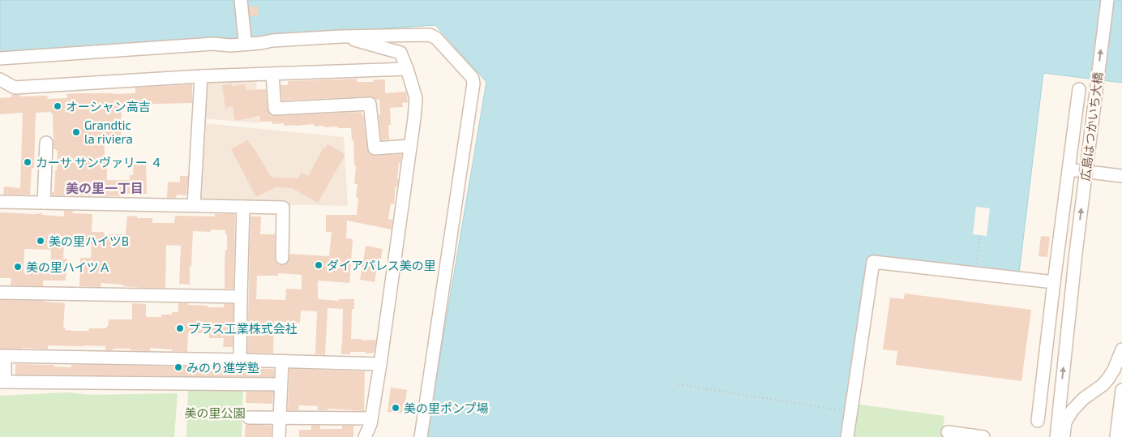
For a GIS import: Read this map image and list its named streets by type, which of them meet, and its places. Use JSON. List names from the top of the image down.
{
  "streets": {
    "street": ["広島はつかいち大橋"]
  },
  "districts": ["美の里一丁目"],
  "parks": ["美の里公園"],
  "places": [
    "オーシャン高吉",
    "Grandtic la riviera",
    "カーサ サンヴァリー ４",
    "美の里ハイツB",
    "ダイアパレス美の里",
    "美の里ハイツＡ",
    "プラス工業株式会社",
    "みのり進学塾",
    "美の里ポンプ場"
  ]
}
